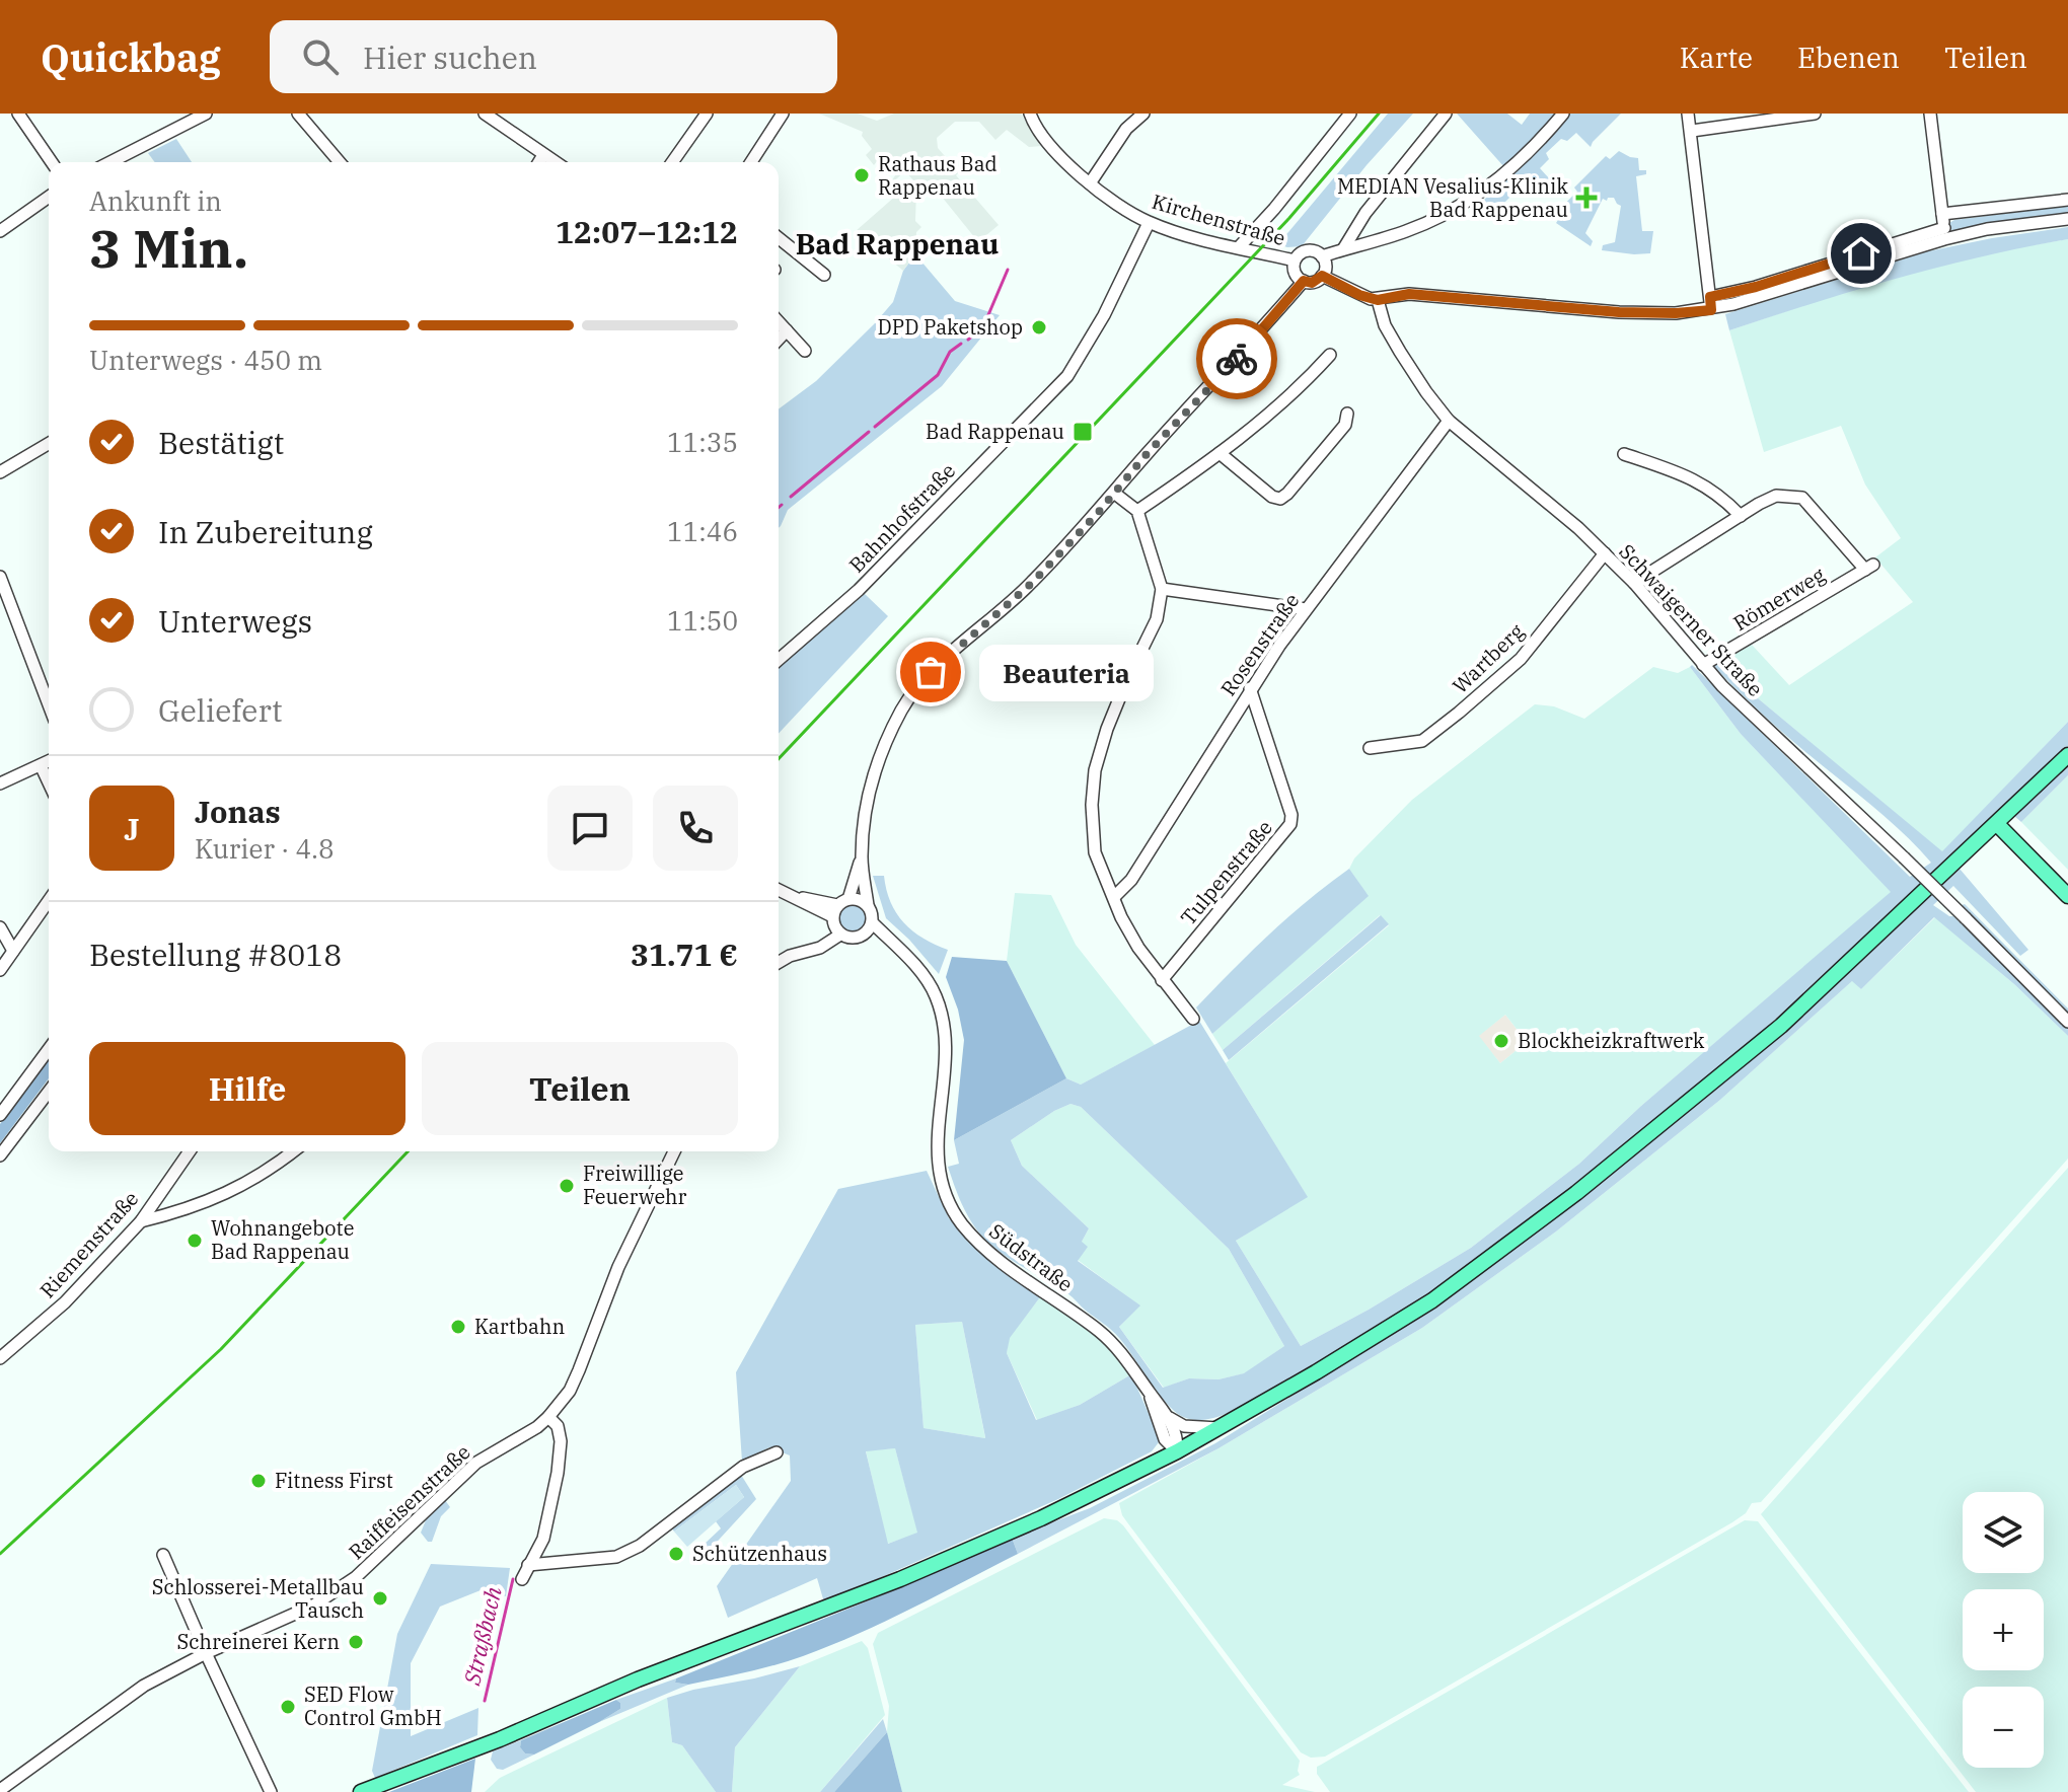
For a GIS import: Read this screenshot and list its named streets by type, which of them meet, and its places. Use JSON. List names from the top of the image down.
{
  "streets": {
    "street": [
      "Kirchenstraße",
      "Bahnhofstraße",
      "Römerweg",
      "Schwaigerner Straße",
      "Rosenstraße",
      "Wartberg",
      "Tulpenstraße",
      "Riemenstraße",
      "Südstraße",
      "Raiffeisenstraße"
    ]
  },
  "crossings": [
    ["Kirchenstraße", "Bahnhofstraße"],
    ["Römerweg", "Schwaigerner Straße"],
    ["Schwaigerner Straße", "Rosenstraße"],
    ["Schwaigerner Straße", "Wartberg"],
    ["Rosenstraße", "Tulpenstraße"]
  ],
  "districts": ["Bad Rappenau"],
  "water": ["Straßbach"],
  "places": {
    "other": [
      "Rathaus Bad Rappenau",
      "DPD Paketshop",
      "Beauteria",
      "Blockheizkraftwerk",
      "Freiwillige Feuerwehr",
      "Wohnangebote Bad Rappenau",
      "Kartbahn",
      "Fitness First",
      "Schützenhaus",
      "Schlosserei-Metallbau Tausch",
      "Schreinerei Kern",
      "SED Flow Control GmbH"
    ],
    "health": ["MEDIAN Vesalius-Klinik Bad Rappenau"],
    "transit": ["Bad Rappenau"]
  },
  "page": {
    "header": "Quickbag",
    "search": "Hier suchen",
    "nav": ["Karte", "Ebenen", "Teilen"],
    "heading": ["3 Min.", "Ankunft in", "12:07–12:12"],
    "panel": [
      "Jonas",
      "Kurier · 4.8",
      "Bestellung #8018",
      "31.71 €"
    ],
    "bar": "Unterwegs · 450 m",
    "list": [
      ["Bestätigt", "11:35"],
      ["In Zubereitung", "11:46"],
      ["Unterwegs", "11:50"],
      "Geliefert"
    ],
    "bubble": "Beauteria",
    "round": "J",
    "buttons": ["Hilfe", "Teilen"],
    "map_buttons": ["+", "−"]
  }
}
